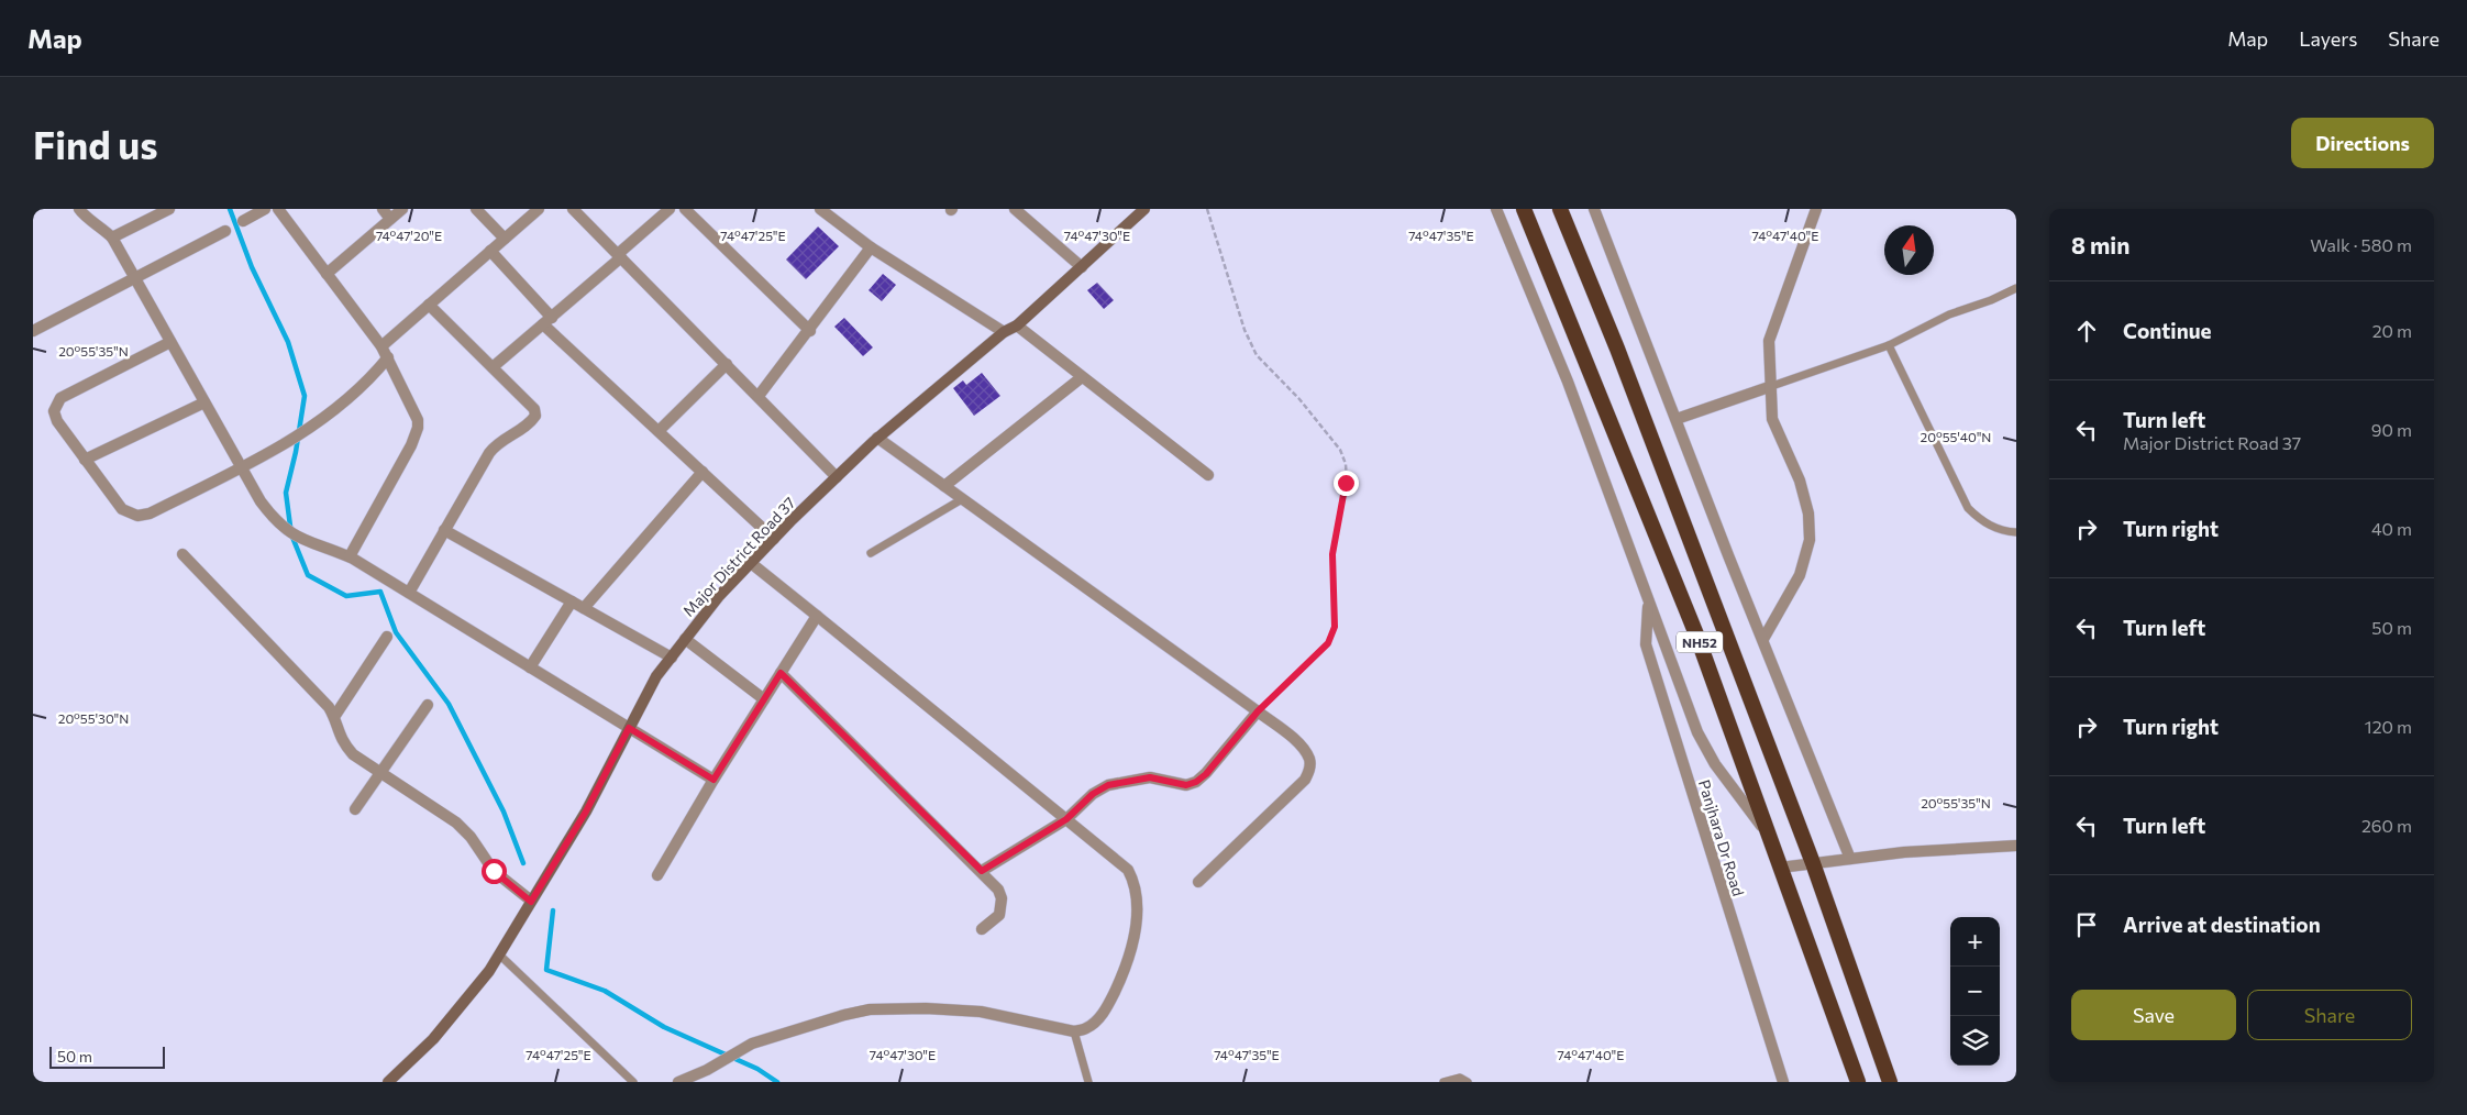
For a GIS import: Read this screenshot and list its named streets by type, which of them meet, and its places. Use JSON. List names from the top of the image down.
{
  "streets": {
    "highway": ["NH52"],
    "main road": ["Major District Road 37"],
    "street": ["Panjhara Dr Road"]
  },
  "scale_bar": "50 m",
  "north": "top",
  "page": {
    "header": "Map",
    "nav": ["Map", "Layers", "Share"],
    "buttons": [
      "Directions",
      ["Save", "Share"]
    ],
    "title": "Find us",
    "heading": ["8 min", "Walk · 580 m"],
    "list": [
      ["Continue", "20 m"],
      ["Turn left", "Major District Road 37", "90 m"],
      ["Turn right", "40 m"],
      ["Turn left", "50 m"],
      ["Turn right", "120 m"],
      ["Turn left", "260 m"],
      "Arrive at destination"
    ],
    "map_buttons": ["+", "−"],
    "scale": "50 m"
  },
  "coordinates": [
    "74°47'20\"E",
    "74°47'25\"E",
    "74°47'30\"E",
    "74°47'35\"E",
    "74°47'40\"E",
    "20°55'35\"N",
    "20°55'40\"N",
    "20°55'30\"N"
  ]
}
